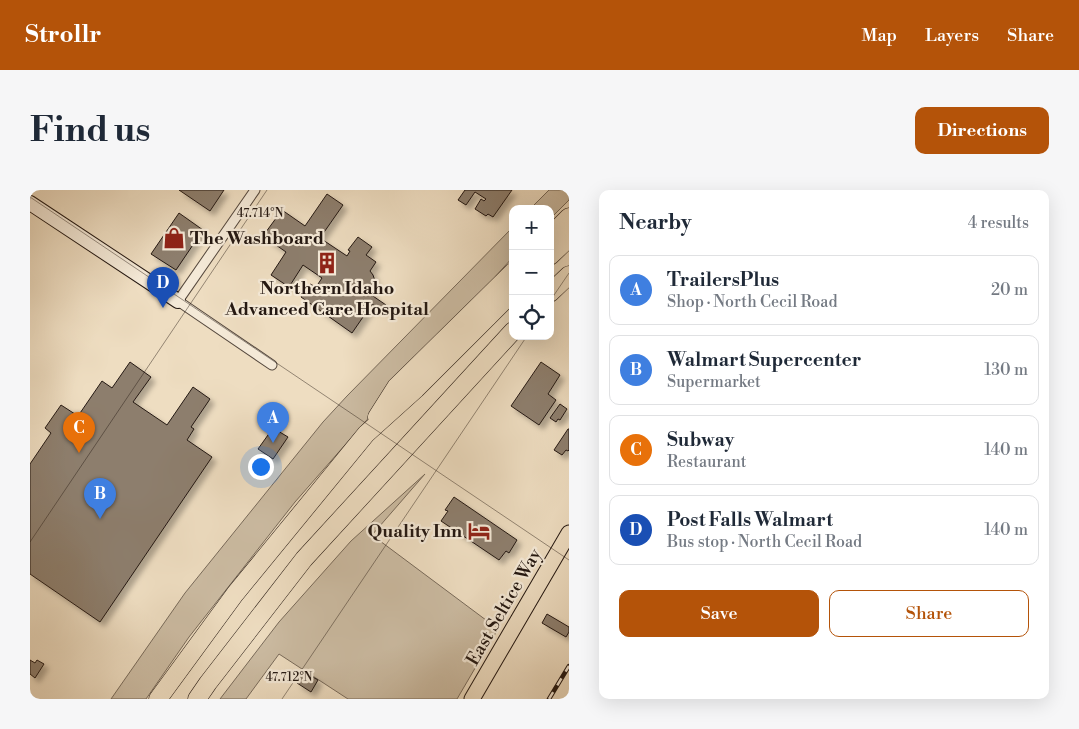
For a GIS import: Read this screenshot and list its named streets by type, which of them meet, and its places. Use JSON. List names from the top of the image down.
{
  "streets": {
    "main road": ["East Seltice Way"]
  },
  "places": {
    "shop": ["The Washboard"],
    "building": ["Northern Idaho Advanced Care Hospital"],
    "hotel": ["Quality Inn"]
  },
  "page": {
    "header": "Strollr",
    "nav": ["Map", "Layers", "Share"],
    "buttons": [
      "Directions",
      ["Save", "Share"]
    ],
    "title": "Find us",
    "heading": ["Nearby", "4 results"],
    "map_buttons": ["+", "−"],
    "list": [
      {
        "mark": "A",
        "name": "TrailersPlus",
        "note": "Shop · North Cecil Road",
        "value": "20 m"
      },
      {
        "mark": "B",
        "name": "Walmart Supercenter",
        "note": "Supermarket",
        "value": "130 m"
      },
      {
        "mark": "C",
        "name": "Subway",
        "note": "Restaurant",
        "value": "140 m"
      },
      {
        "mark": "D",
        "name": "Post Falls Walmart",
        "note": "Bus stop · North Cecil Road",
        "value": "140 m"
      }
    ],
    "pins": [
      "D",
      "A",
      "C",
      "B"
    ]
  },
  "coordinates": ["47.714°N", "47.712°N"]
}
